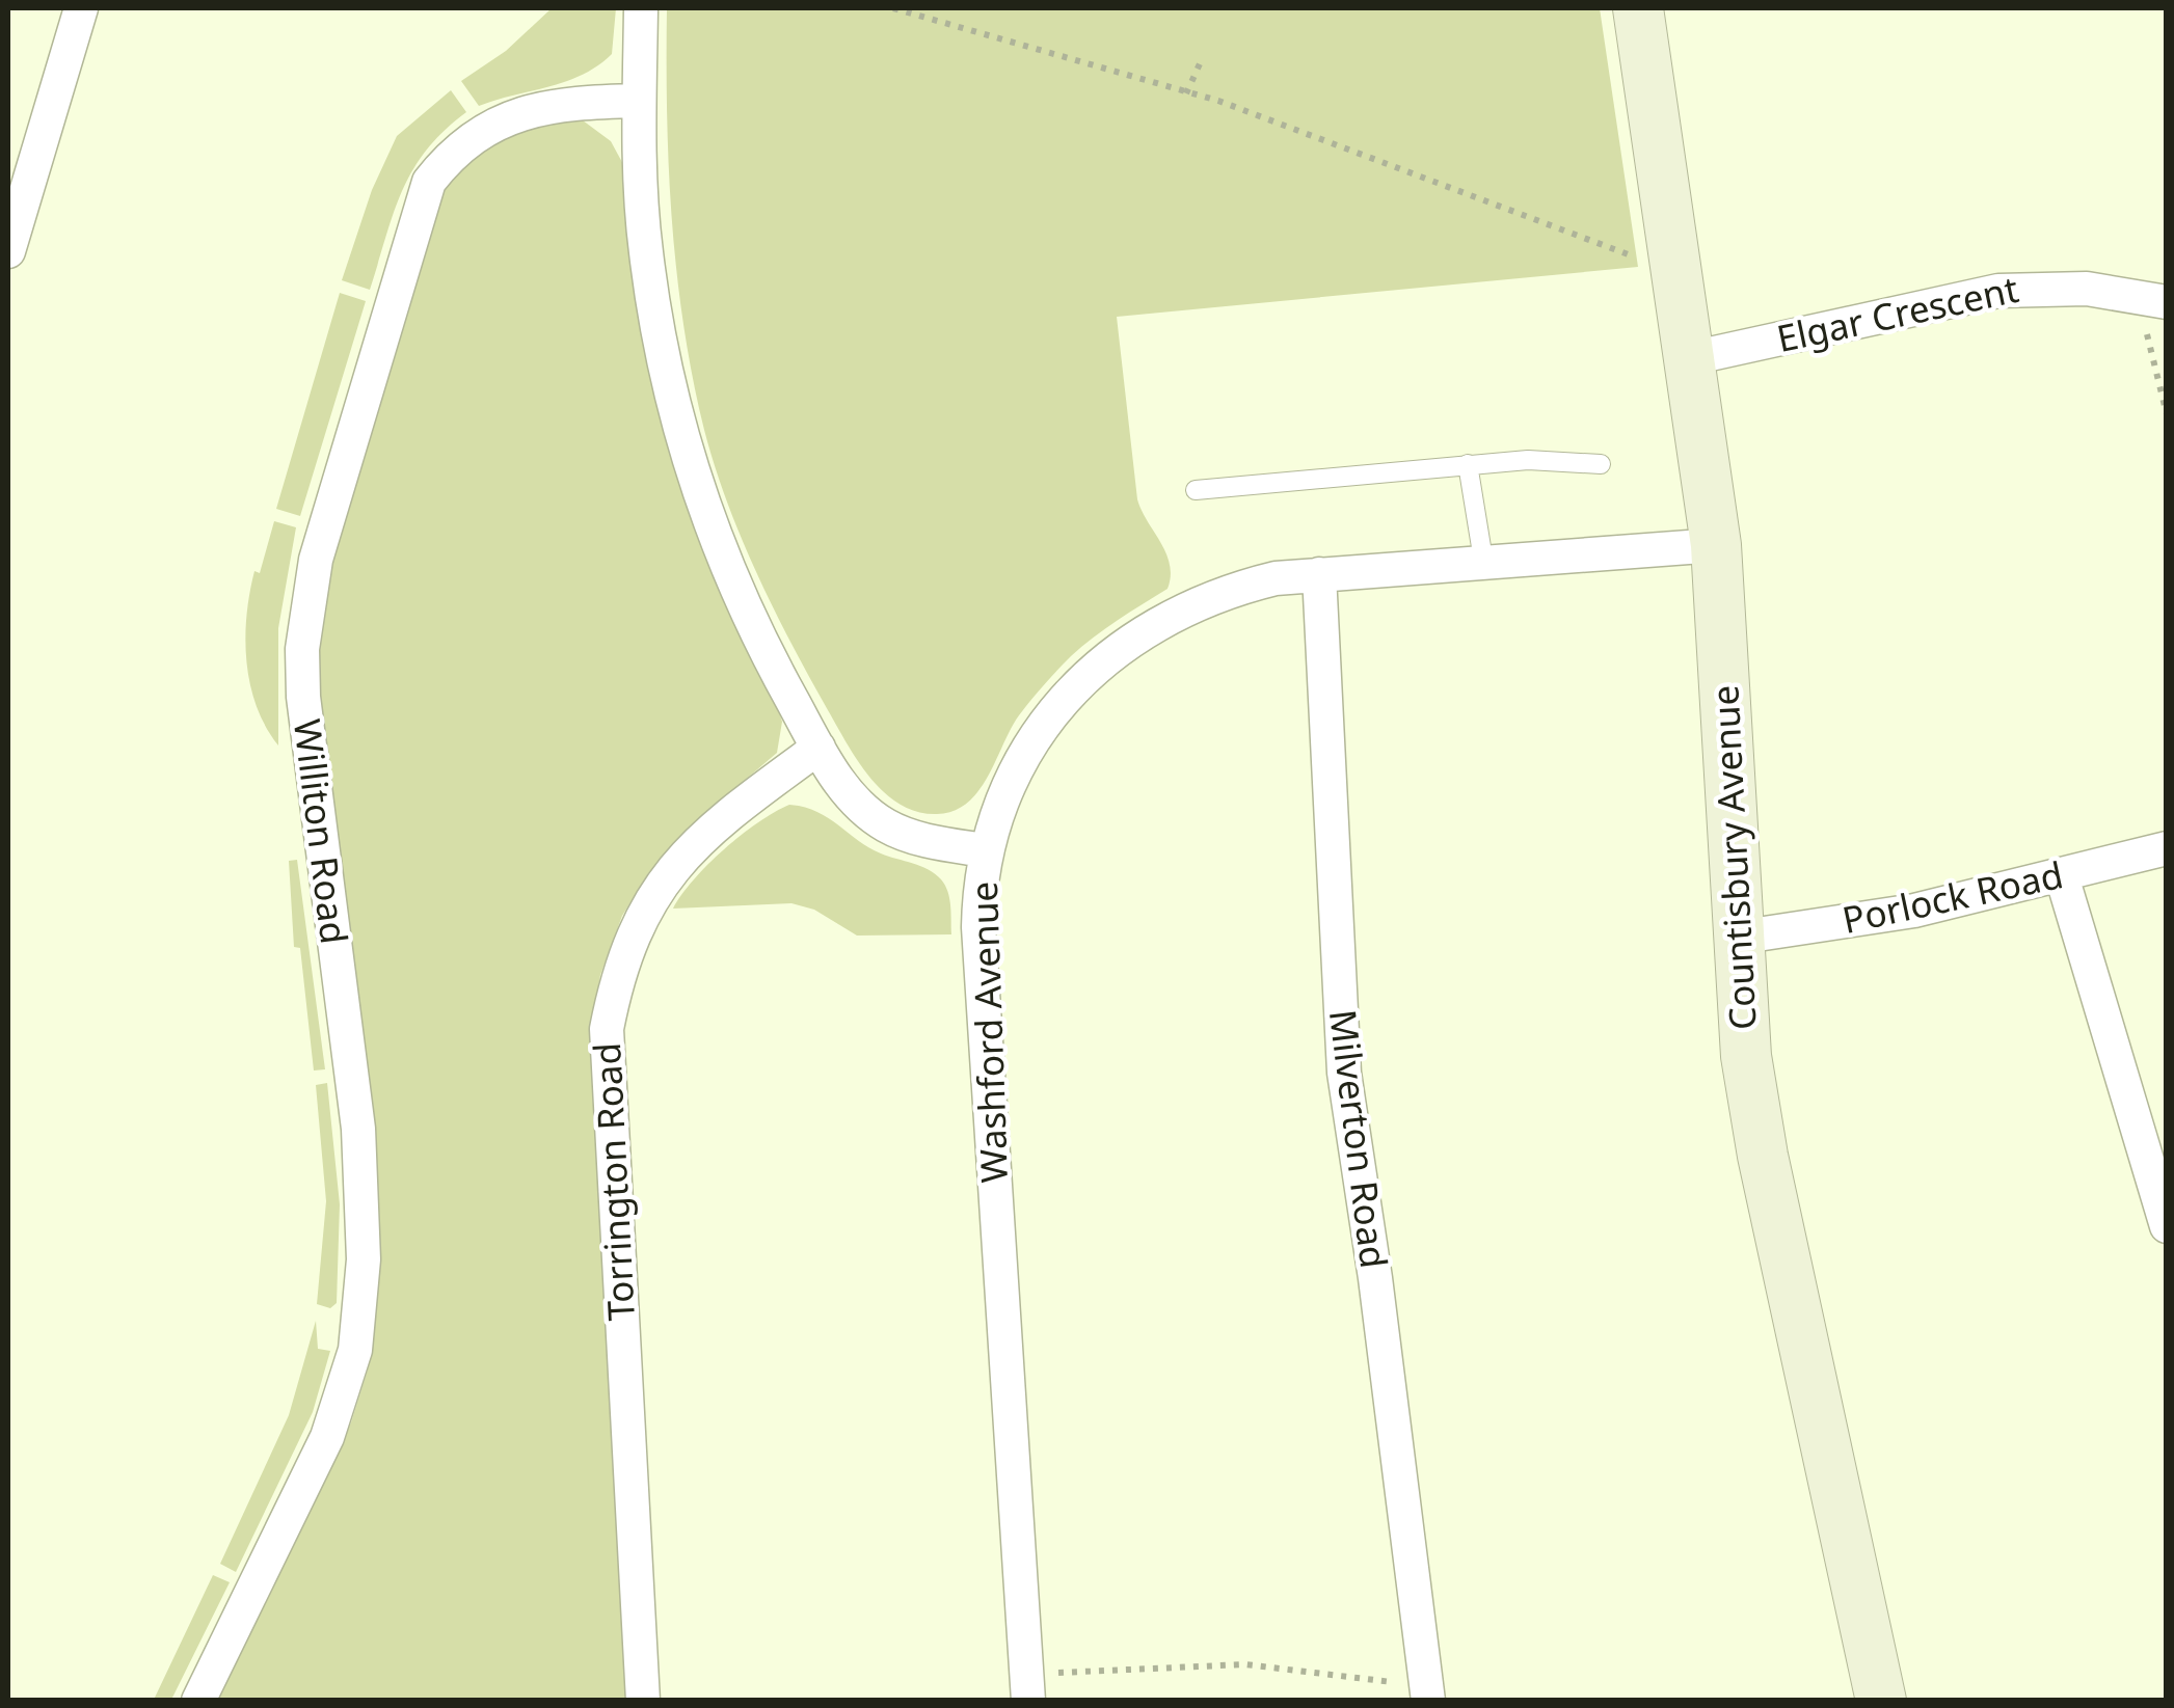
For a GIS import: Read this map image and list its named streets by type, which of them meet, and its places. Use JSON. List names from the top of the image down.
{
  "streets": {
    "street": [
      "Elgar Crescent",
      "Williton Road",
      "Countisbury Avenue",
      "Porlock Road",
      "Washford Avenue",
      "Milverton Road",
      "Torrington Road"
    ]
  },
  "crossings": [
    ["Elgar Crescent", "Countisbury Avenue"],
    ["Countisbury Avenue", "Porlock Road"],
    ["Countisbury Avenue", "Washford Avenue"],
    ["Washford Avenue", "Milverton Road"]
  ]
}
